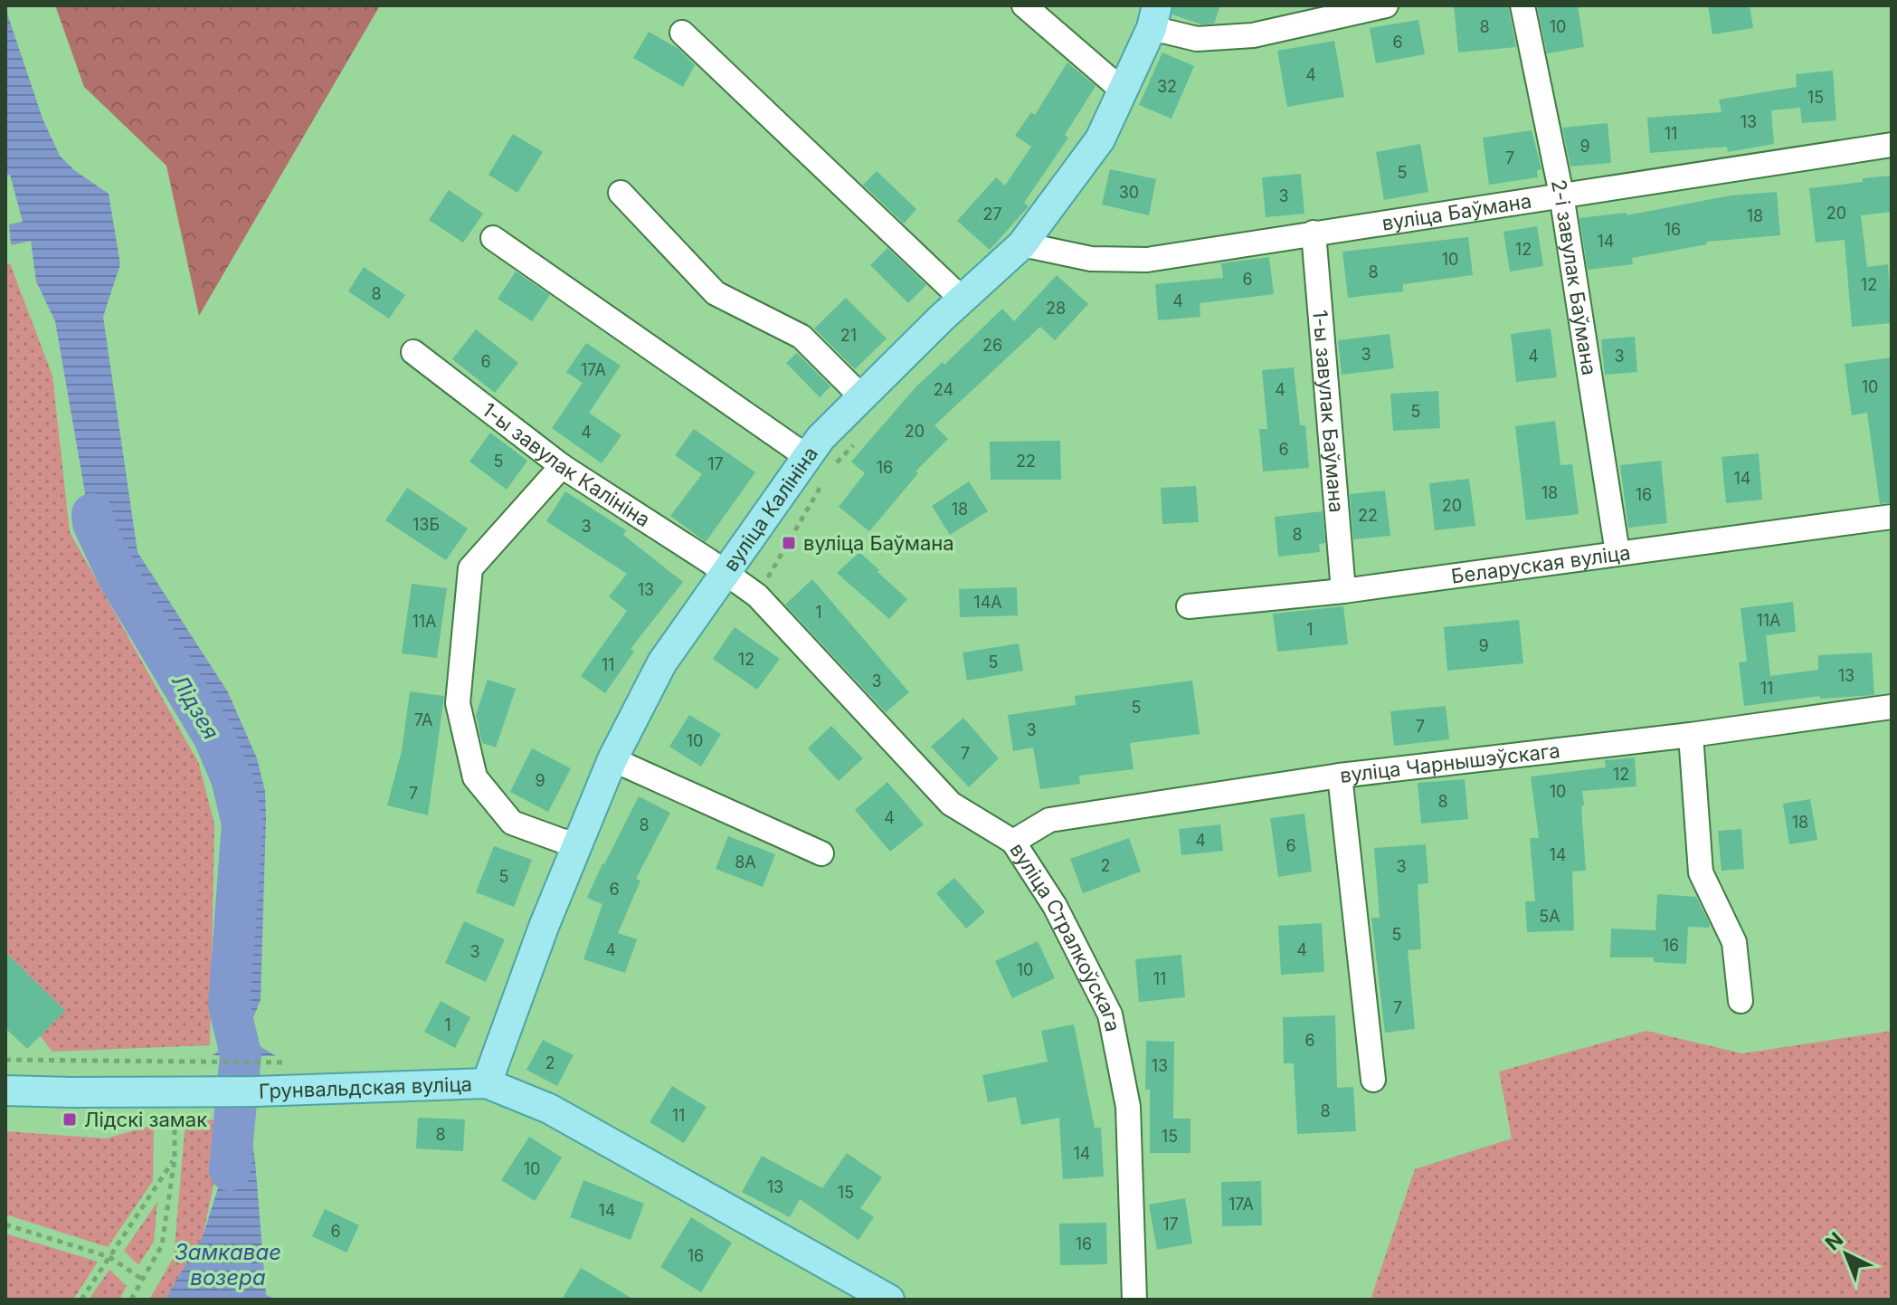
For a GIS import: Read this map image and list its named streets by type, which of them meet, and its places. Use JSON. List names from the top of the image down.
{
  "streets": {
    "main road": ["вуліца Калініна", "Грунвальдская вуліца"],
    "street": [
      "вуліца Баўмана",
      "2-і завулак Баўмана",
      "1-ы завулак Баўмана",
      "1-ы завулак Калініна",
      "Беларуская вуліца",
      "вуліца Чарнышэўскага",
      "вуліца Стралкоўскага"
    ]
  },
  "crossings": [
    ["вуліца Баўмана", "2-і завулак Баўмана"],
    ["вуліца Баўмана", "1-ы завулак Баўмана"],
    ["вуліца Баўмана", "вуліца Калініна"],
    ["2-і завулак Баўмана", "Беларуская вуліца"],
    ["1-ы завулак Баўмана", "Беларуская вуліца"],
    ["1-ы завулак Калініна", "вуліца Калініна"],
    ["1-ы завулак Калініна", "вуліца Стралкоўскага"],
    ["вуліца Калініна", "вуліца Стралкоўскага"],
    ["вуліца Калініна", "Грунвальдская вуліца"],
    ["вуліца Чарнышэўскага", "вуліца Стралкоўскага"]
  ],
  "water": ["Лідзея", "Замкавае возера"],
  "places": {
    "transit": ["вуліца Баўмана", "Лідскі замак"]
  },
  "house_numbers": [
    "8",
    "10",
    "6",
    "4",
    "32",
    "15",
    "13",
    "11",
    "9",
    "7",
    "5",
    "30",
    "3",
    "20",
    "27",
    "18",
    "16",
    "14",
    "12",
    "10",
    "8",
    "6",
    "12",
    "8",
    "4",
    "28",
    "21",
    "26",
    "3",
    "4",
    "3",
    "6",
    "17А",
    "10",
    "24",
    "4",
    "5",
    "20",
    "4",
    "6",
    "5",
    "22",
    "17",
    "16",
    "14",
    "18",
    "16",
    "20",
    "18",
    "22",
    "13Б",
    "3",
    "8",
    "13",
    "14А",
    "1",
    "11А",
    "11А",
    "1",
    "9",
    "12",
    "5",
    "11",
    "13",
    "3",
    "11",
    "5",
    "7А",
    "7",
    "3",
    "10",
    "7",
    "12",
    "9",
    "10",
    "7",
    "8",
    "4",
    "18",
    "8",
    "4",
    "6",
    "14",
    "8А",
    "2",
    "3",
    "5",
    "6",
    "5А",
    "5",
    "16",
    "4",
    "4",
    "3",
    "10",
    "11",
    "7",
    "1",
    "6",
    "2",
    "13",
    "8",
    "11",
    "8",
    "15",
    "14",
    "10",
    "13",
    "15",
    "17А",
    "14",
    "17",
    "6",
    "16",
    "16"
  ],
  "north": "top left"
}
